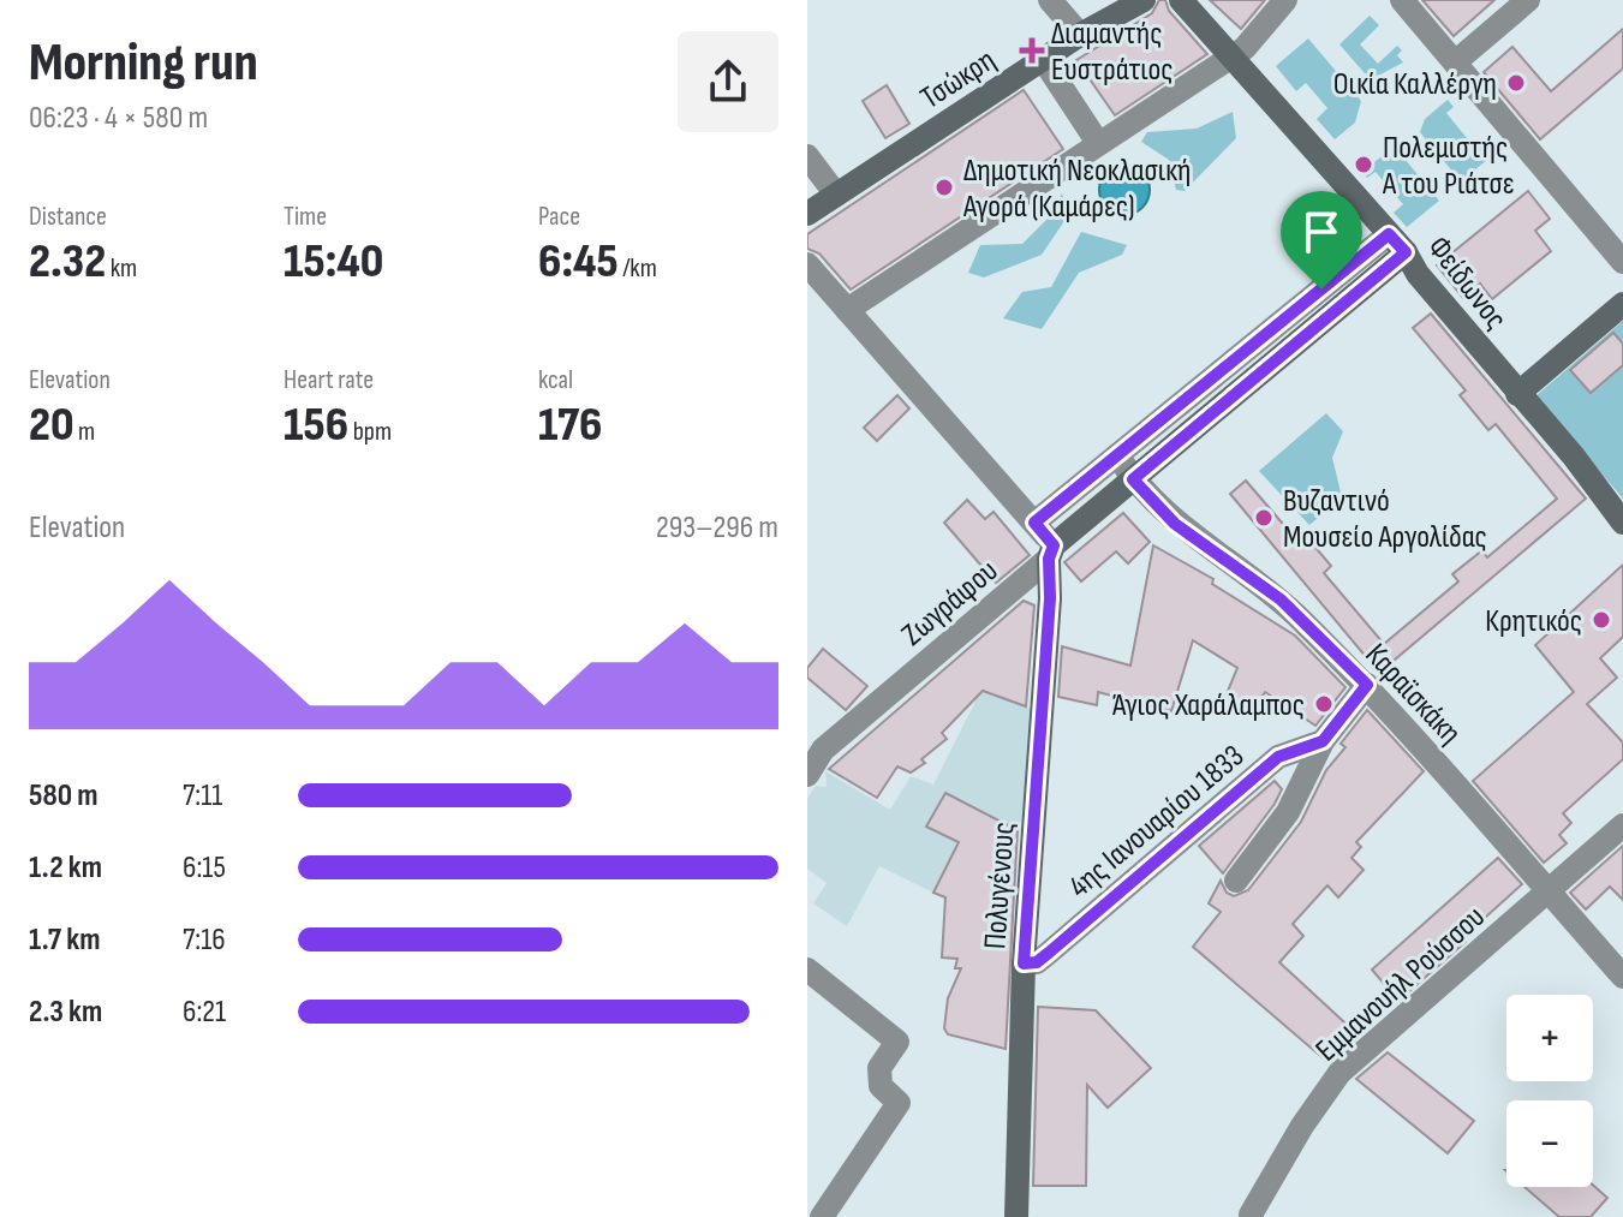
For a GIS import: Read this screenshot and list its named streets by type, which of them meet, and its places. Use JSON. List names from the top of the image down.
{
  "streets": {
    "street": [
      "Τσώκρη",
      "Φείδωνος",
      "Ζωγράφου",
      "Καραϊσκάκη",
      "4ης Ιανουαρίου 1833",
      "Πολυγένους",
      "Εμμανουήλ Ρούσσου"
    ]
  },
  "crossings": [
    ["Φείδωνος", "Ζωγράφου"],
    ["Ζωγράφου", "Καραϊσκάκη"],
    ["Ζωγράφου", "Πολυγένους"],
    ["Καραϊσκάκη", "Εμμανουήλ Ρούσσου"],
    ["4ης Ιανουαρίου 1833", "Πολυγένους"]
  ],
  "places": {
    "health": ["Διαμαντής Ευστράτιος"],
    "other": [
      "Οικία Καλλέργη",
      "Πολεμιστής Α του Ριάτσε",
      "Δημοτική Νεοκλασική Αγορά (Καμάρες)",
      "Βυζαντινό Μουσείο Αργολίδας",
      "Κρητικός",
      "Άγιος Χαράλαμπος"
    ]
  },
  "page": {
    "heading": ["Morning run", "06:23 · 4 × 580 m"],
    "stats": [
      ["Distance", "2.32 km"],
      ["Time", "15:40"],
      ["Pace", "6:45 /km"],
      ["Elevation", "20 m"],
      ["Heart rate", "156 bpm"],
      ["kcal", "176"]
    ],
    "chart": ["Elevation", "293–296 m"],
    "list": [
      {
        "name": "580 m",
        "note": "7:11"
      },
      {
        "name": "1.2 km",
        "note": "6:15"
      },
      {
        "name": "1.7 km",
        "note": "7:16"
      },
      {
        "name": "2.3 km",
        "note": "6:21"
      }
    ],
    "map_buttons": ["+", "−"]
  }
}
